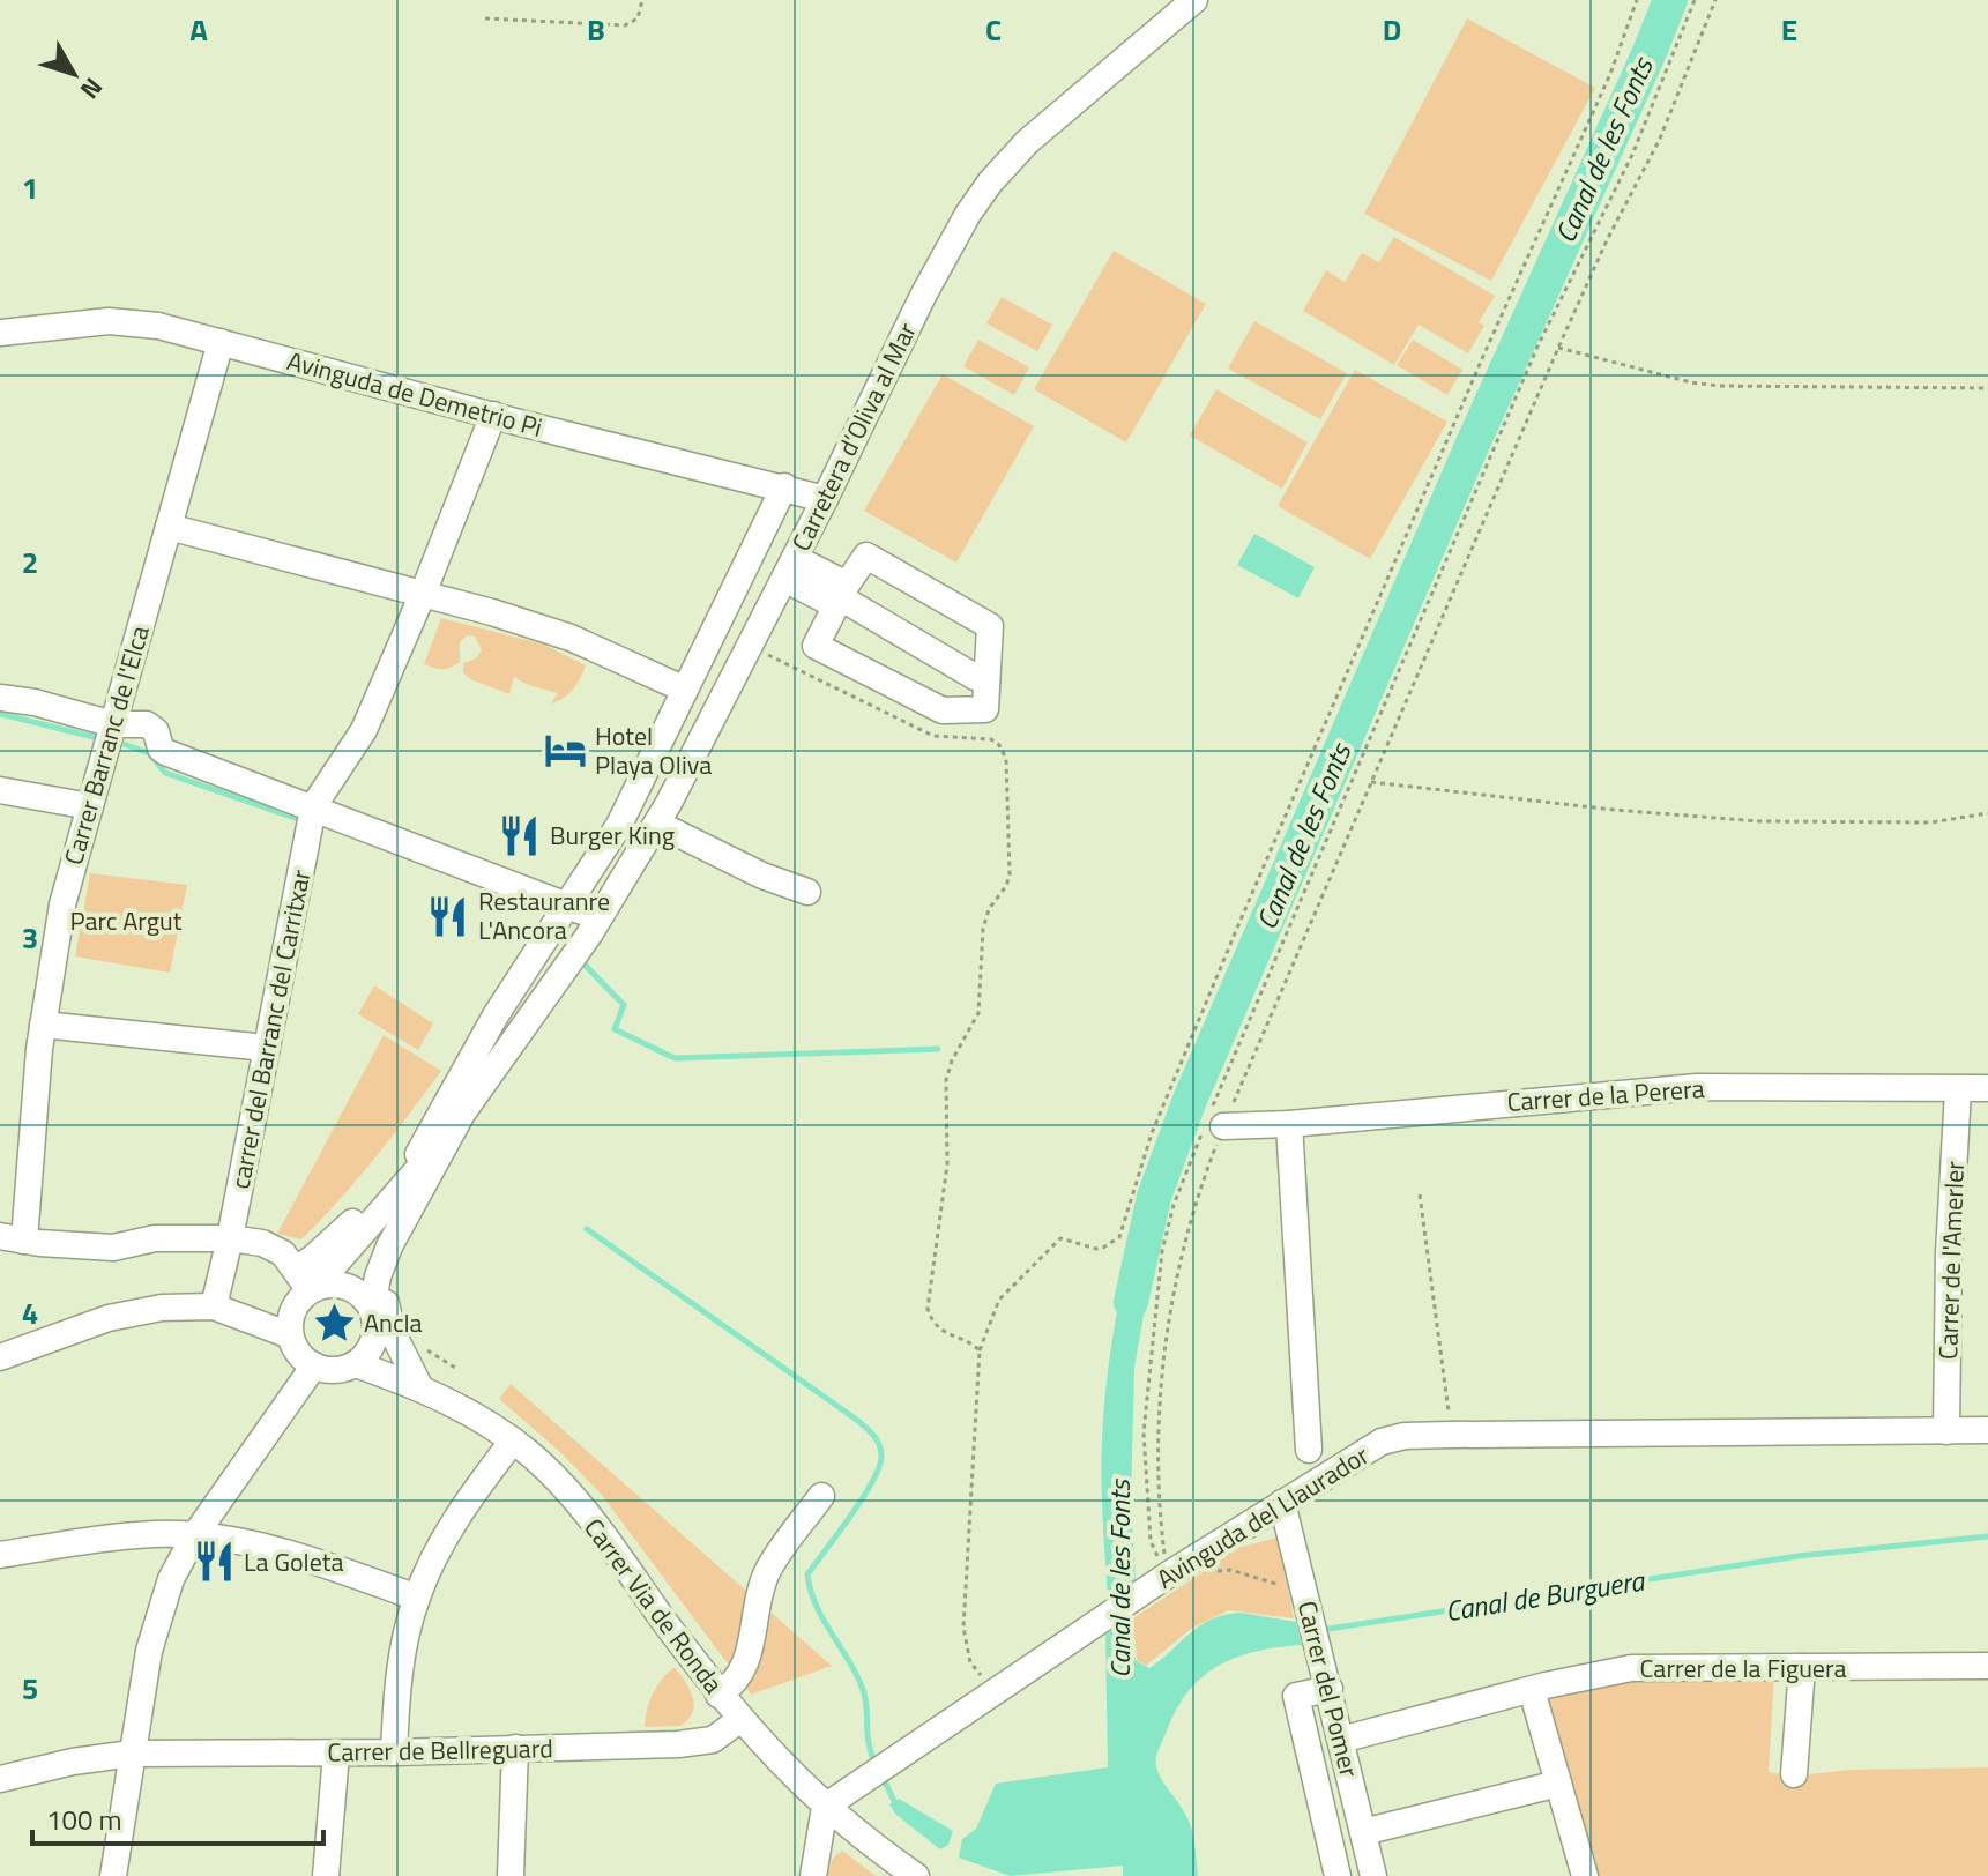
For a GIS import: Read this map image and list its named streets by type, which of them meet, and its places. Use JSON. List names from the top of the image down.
{
  "streets": {
    "street": [
      "Avinguda de Demetrio Pi",
      "Carretera d’Oliva al Mar",
      "Carrer Barranc de l'Elca",
      "carrer del Barranc del Carritxar",
      "Carrer de la Perera",
      "Carrer de l'Amerler",
      "Avinguda del Llaurador",
      "Carrer Via de Ronda",
      "Carrer de la Figuera",
      "Carrer del Pomer",
      "Carrer de Bellreguard"
    ]
  },
  "crossings": [
    ["Avinguda de Demetrio Pi", "Carretera d’Oliva al Mar"],
    ["Avinguda de Demetrio Pi", "Carrer Barranc de l'Elca"],
    ["Carrer de la Perera", "Carrer de l'Amerler"],
    ["Carrer de l'Amerler", "Avinguda del Llaurador"],
    ["Avinguda del Llaurador", "Carrer Via de Ronda"],
    ["Avinguda del Llaurador", "Carrer del Pomer"],
    ["Carrer Via de Ronda", "Carrer de Bellreguard"],
    ["Carrer de la Figuera", "Carrer del Pomer"]
  ],
  "water": ["Canal de les Fonts", "Canal de Burguera"],
  "parks": ["Parc Argut"],
  "places": {
    "hotel": ["Hotel Playa Oliva"],
    "restaurant": ["Burger King", "Restauranre L'Ancora", "La Goleta"],
    "place": ["Ancla"]
  },
  "scale_bar": "100 m",
  "north": "bottom right",
  "grid": {
    "columns": [
      "A",
      "B",
      "C",
      "D",
      "E"
    ],
    "rows": [
      "1",
      "2",
      "3",
      "4",
      "5"
    ]
  }
}
